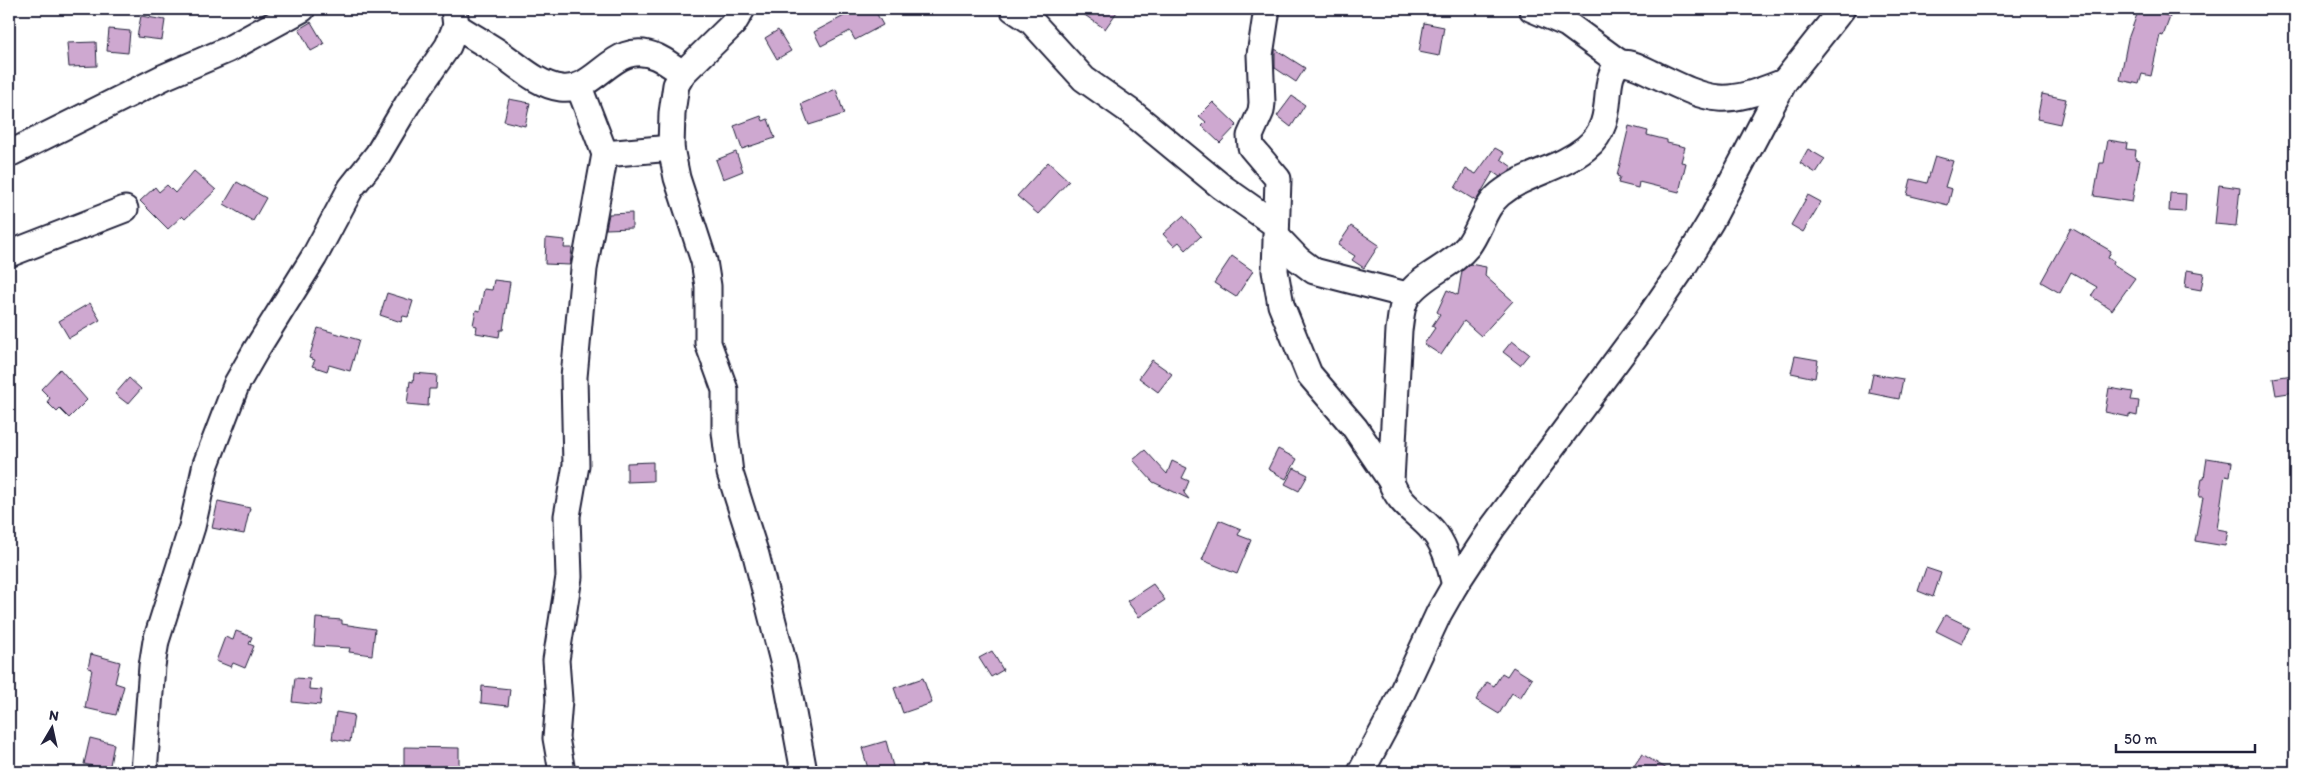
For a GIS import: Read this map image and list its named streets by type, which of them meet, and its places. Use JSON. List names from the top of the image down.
{
  "scale_bar": "50 m",
  "north": "top"
}
